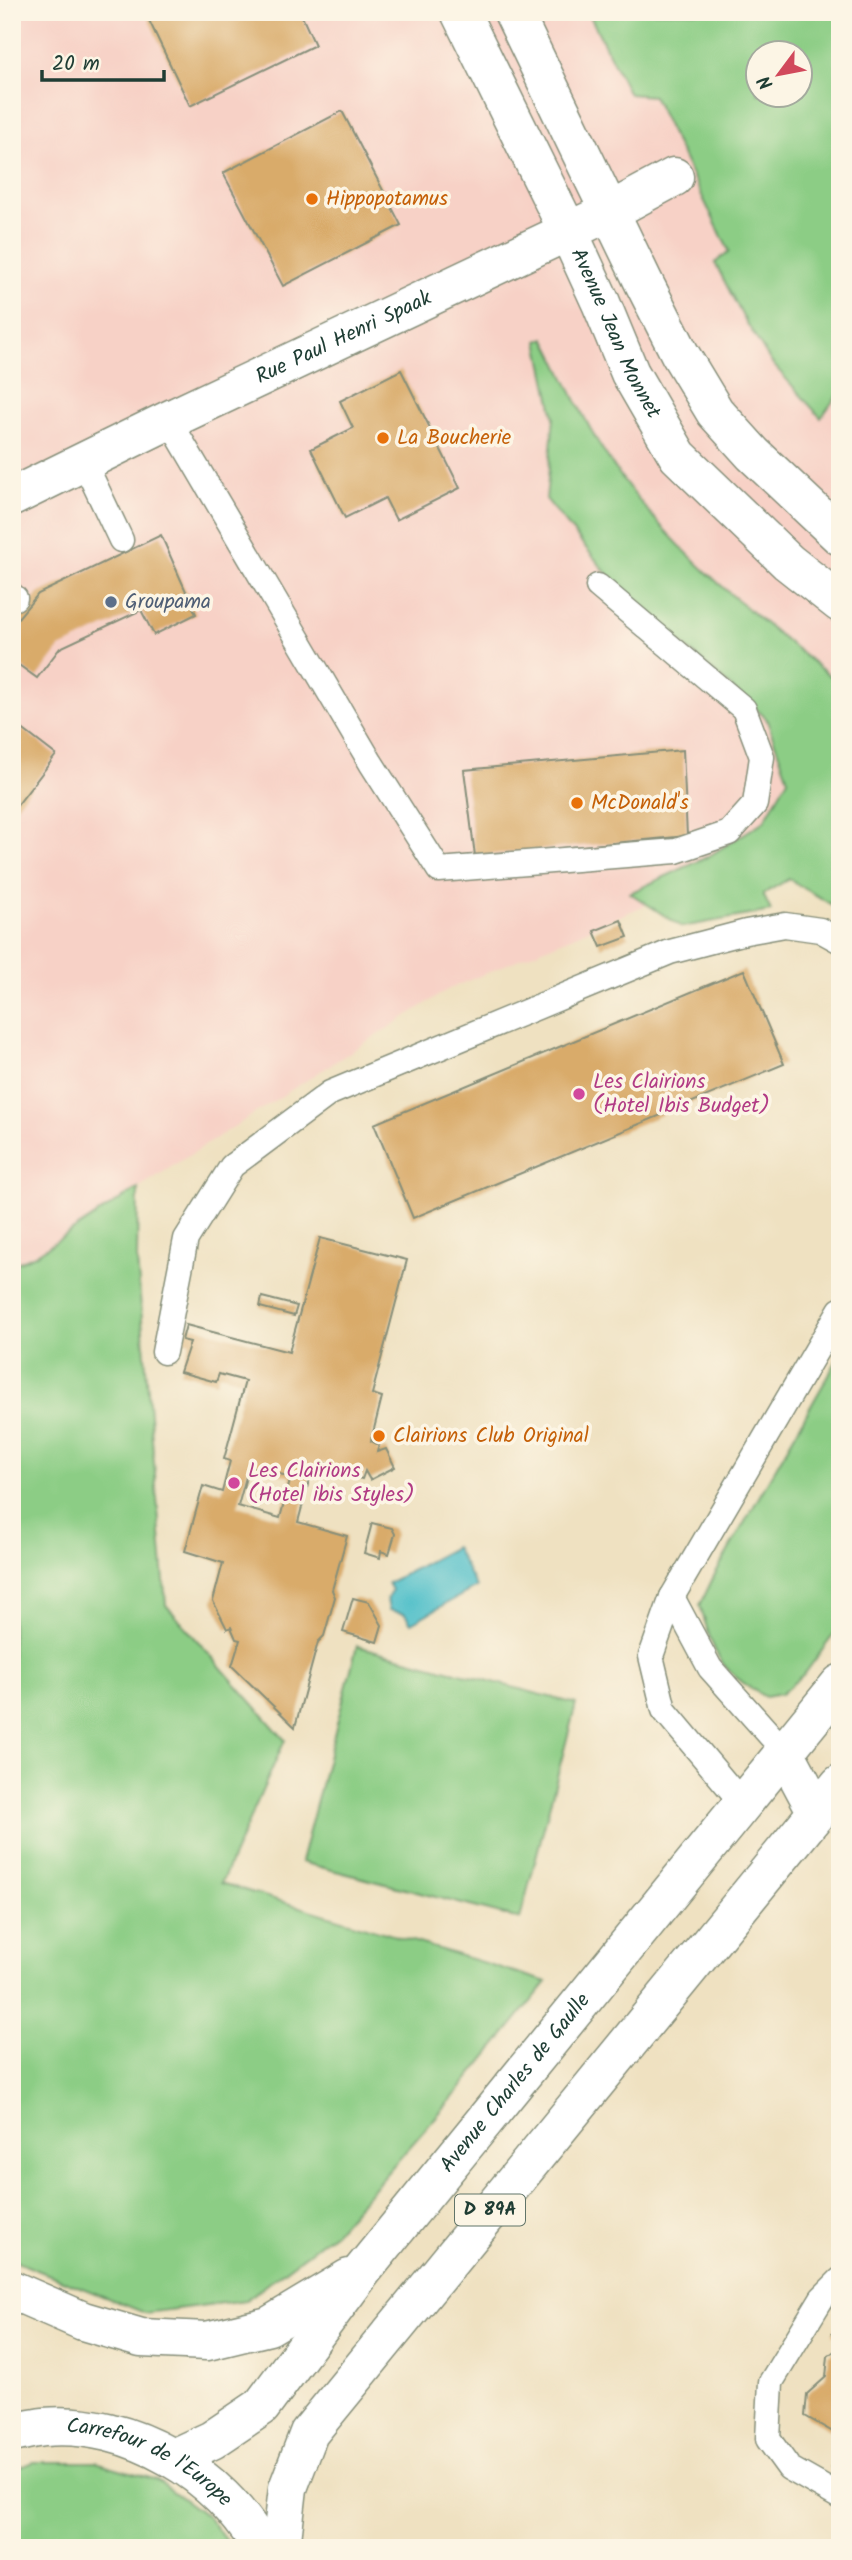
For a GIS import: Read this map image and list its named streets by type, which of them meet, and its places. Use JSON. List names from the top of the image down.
{
  "streets": {
    "main road": [
      "Avenue Jean Monnet",
      "Rue Paul Henri Spaak",
      "Avenue Charles de Gaulle",
      "D 89A",
      "Carrefour de l'Europe"
    ]
  },
  "crossings": [
    ["Avenue Jean Monnet", "Rue Paul Henri Spaak"],
    ["Avenue Charles de Gaulle", "Carrefour de l'Europe"]
  ],
  "places": [
    "Hippopotamus",
    "La Boucherie",
    "Groupama",
    "McDonald's",
    "Les Clairions (Hotel Ibis Budget)",
    "Clairions Club Original",
    "Les Clairions (Hotel ibis Styles)"
  ],
  "scale_bar": "20 m",
  "north": "bottom left"
}
